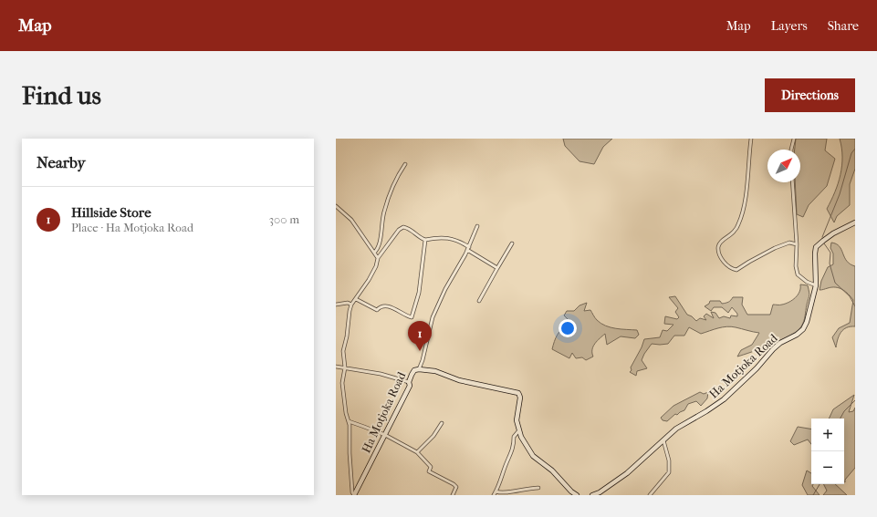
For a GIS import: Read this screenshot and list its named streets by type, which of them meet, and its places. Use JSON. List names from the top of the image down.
{
  "streets": {
    "street": ["Ha Motjoka Road"]
  },
  "north": "top right",
  "page": {
    "header": "Map",
    "nav": ["Map", "Layers", "Share"],
    "buttons": "Directions",
    "title": "Find us",
    "heading": "Nearby",
    "list": [
      {
        "mark": "1",
        "name": "Hillside Store",
        "note": "Place · Ha Motjoka Road",
        "value": "300 m"
      }
    ],
    "pins": "1",
    "map_buttons": ["+", "−"]
  }
}
